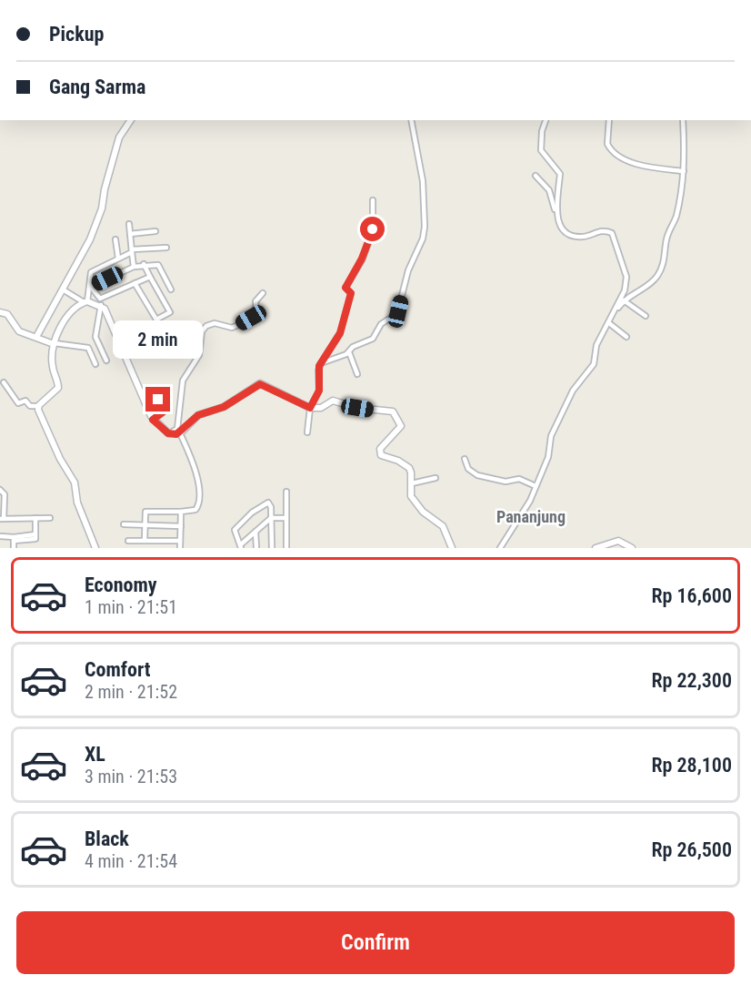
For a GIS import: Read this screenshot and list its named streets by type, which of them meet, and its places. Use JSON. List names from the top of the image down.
{
  "districts": ["Pananjung"],
  "page": {
    "banner": ["Pickup", "Gang Sarma"],
    "bubble": "2 min",
    "list": [
      {
        "name": "Economy",
        "note": "1 min · 21:51",
        "value": "Rp 16,600"
      },
      {
        "name": "Comfort",
        "note": "2 min · 21:52",
        "value": "Rp 22,300"
      },
      {
        "name": "XL",
        "note": "3 min · 21:53",
        "value": "Rp 28,100"
      },
      {
        "name": "Black",
        "note": "4 min · 21:54",
        "value": "Rp 26,500"
      }
    ],
    "buttons": "Confirm"
  }
}
